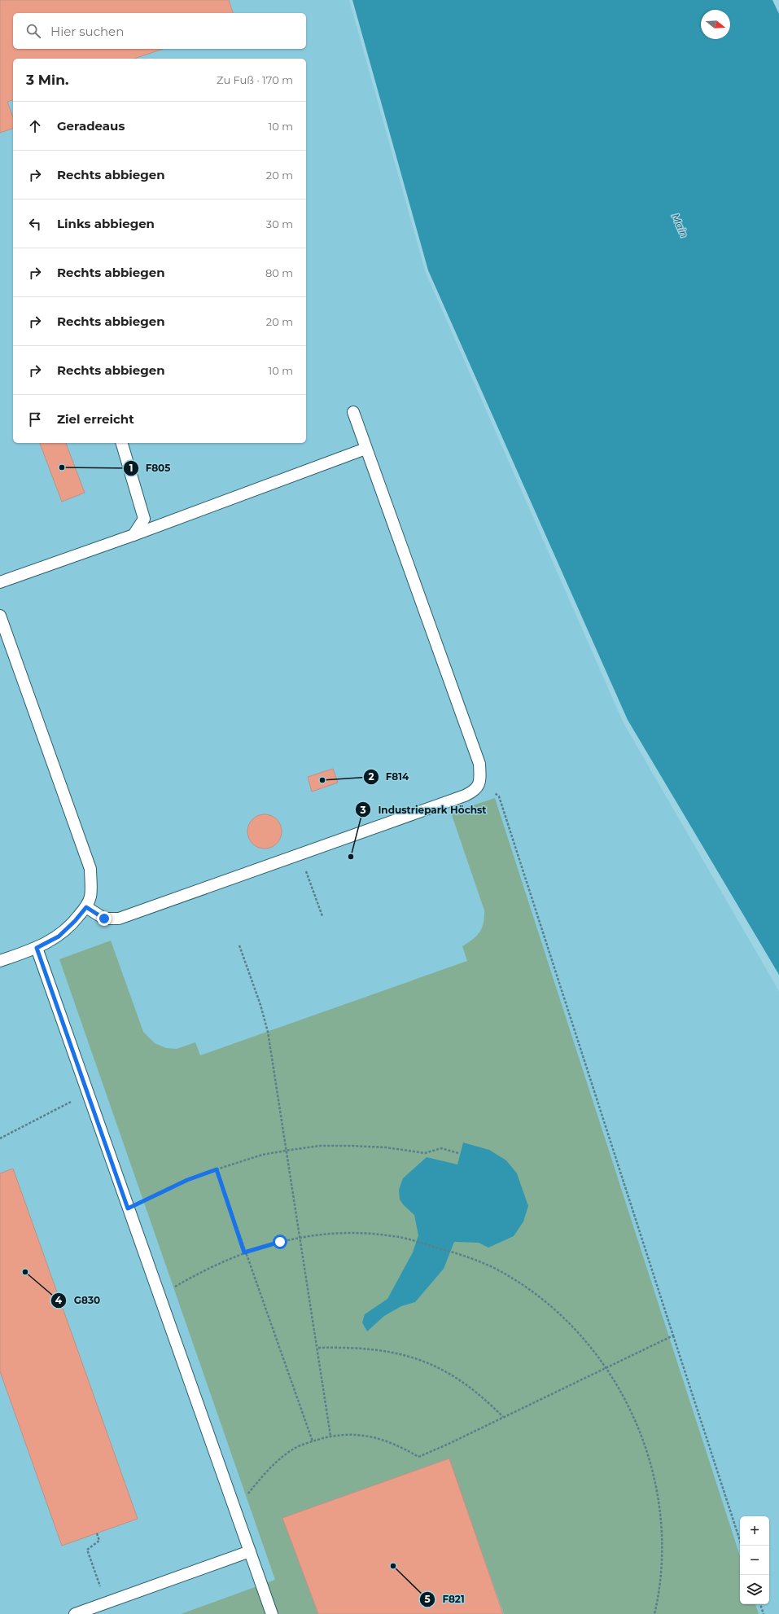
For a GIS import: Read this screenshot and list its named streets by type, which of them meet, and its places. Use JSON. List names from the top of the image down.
{
  "water": ["Main"],
  "places": [
    "F805",
    "F814",
    "Industriepark Höchst",
    "G830",
    "F821"
  ],
  "north": "right",
  "page": {
    "search": "Hier suchen",
    "heading": ["3 Min.", "Zu Fuß · 170 m"],
    "list": [
      ["Geradeaus", "10 m"],
      ["Rechts abbiegen", "20 m"],
      ["Links abbiegen", "30 m"],
      ["Rechts abbiegen", "80 m"],
      ["Rechts abbiegen", "20 m"],
      ["Rechts abbiegen", "10 m"],
      "Ziel erreicht"
    ],
    "map_buttons": ["+", "−"]
  }
}
